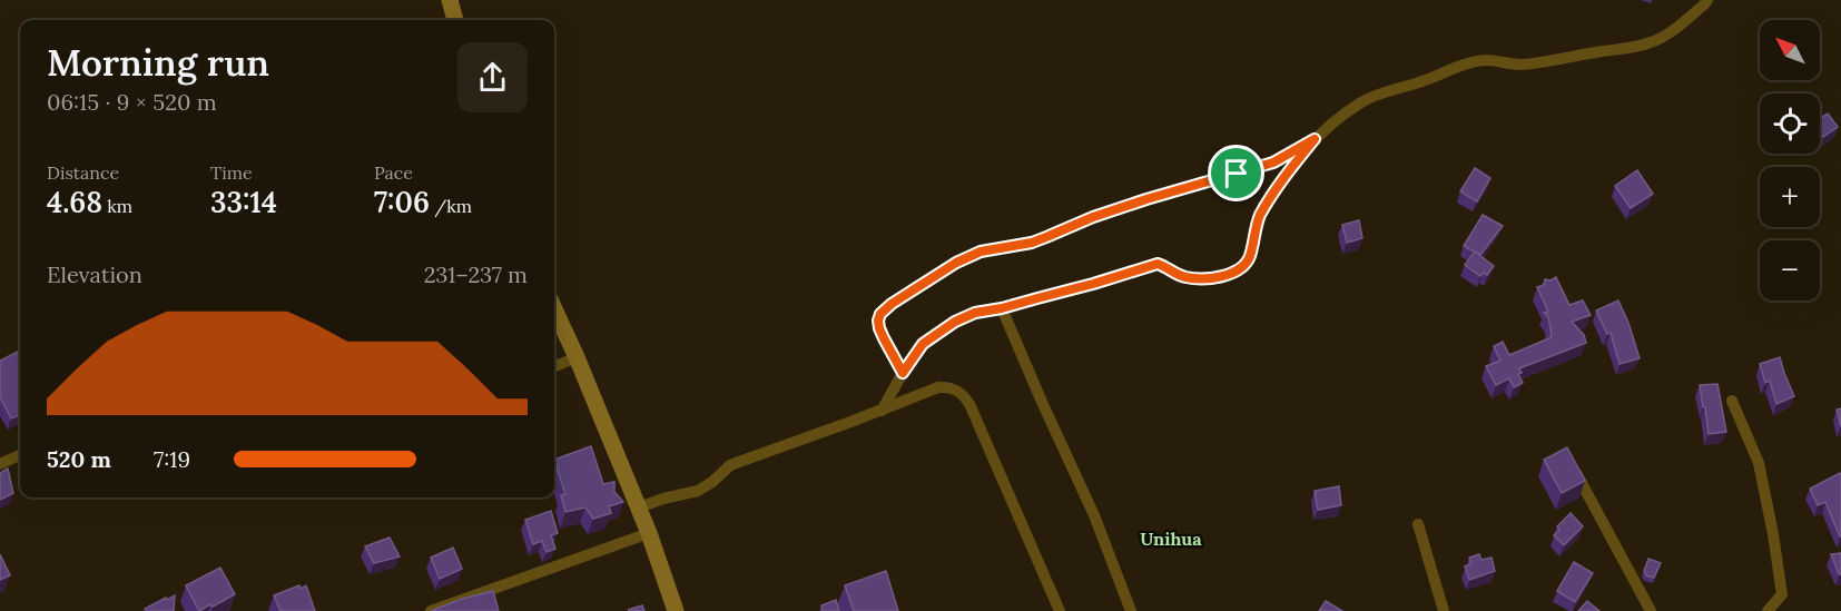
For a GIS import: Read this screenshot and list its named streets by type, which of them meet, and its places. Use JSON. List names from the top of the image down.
{
  "districts": ["Unihua"],
  "north": "top left",
  "page": {
    "map_buttons": ["+", "−"],
    "heading": ["Morning run", "06:15 · 9 × 520 m"],
    "stats": [
      ["Distance", "4.68 km"],
      ["Time", "33:14"],
      ["Pace", "7:06 /km"]
    ],
    "chart": ["Elevation", "231–237 m"],
    "list": [
      {
        "name": "520 m",
        "note": "7:19"
      }
    ]
  }
}
